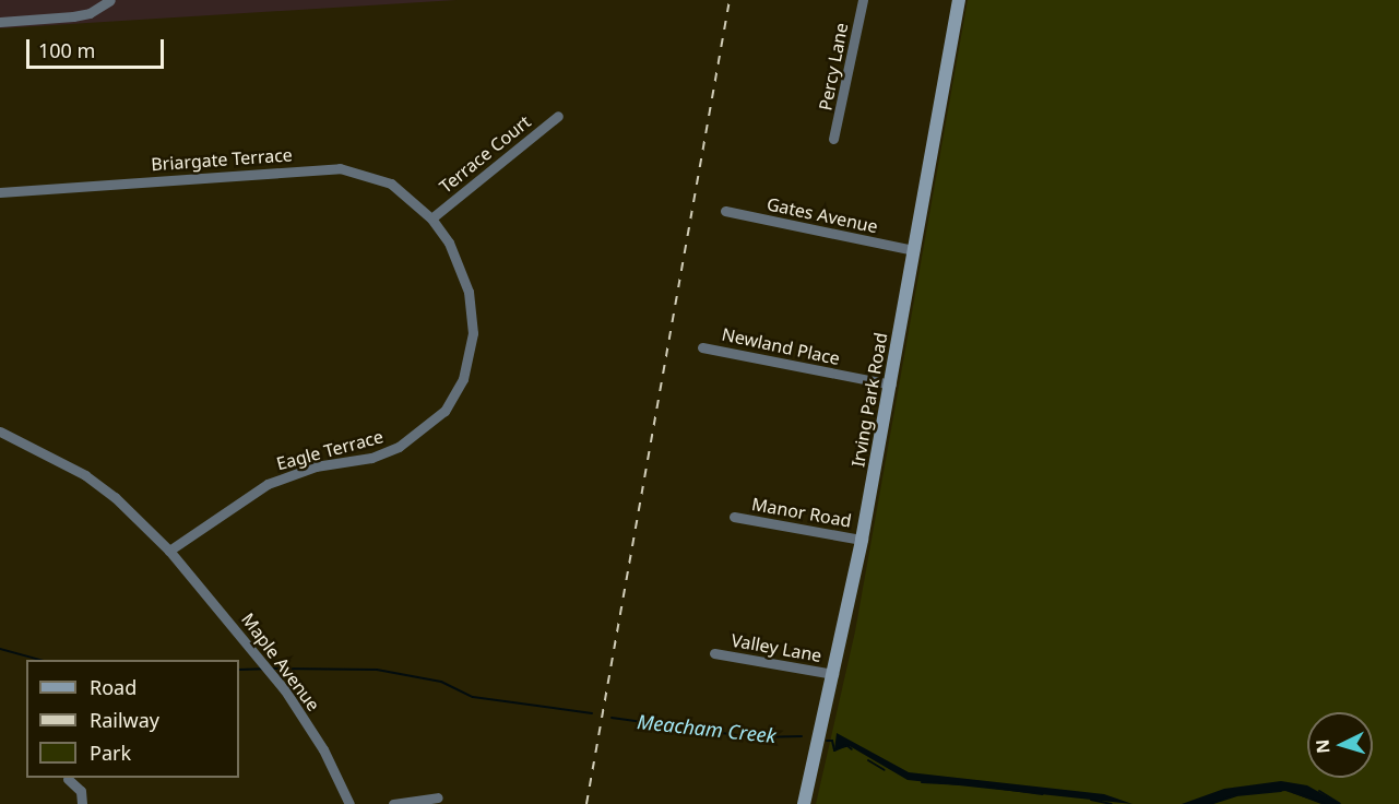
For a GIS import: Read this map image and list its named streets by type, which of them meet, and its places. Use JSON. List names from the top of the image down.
{
  "streets": {
    "main road": ["Irving Park Road"],
    "street": [
      "Percy Lane",
      "Terrace Court",
      "Briargate Terrace",
      "Gates Avenue",
      "Newland Place",
      "Eagle Terrace",
      "Manor Road",
      "Valley Lane",
      "Maple Avenue"
    ]
  },
  "crossings": [
    ["Terrace Court", "Briargate Terrace"],
    ["Briargate Terrace", "Eagle Terrace"],
    ["Gates Avenue", "Irving Park Road"],
    ["Newland Place", "Irving Park Road"],
    ["Irving Park Road", "Manor Road"],
    ["Irving Park Road", "Valley Lane"],
    ["Eagle Terrace", "Maple Avenue"]
  ],
  "water": ["Meacham Creek"],
  "legend": ["Road", "Railway", "Park"],
  "scale_bar": "100 m",
  "north": "left"
}
